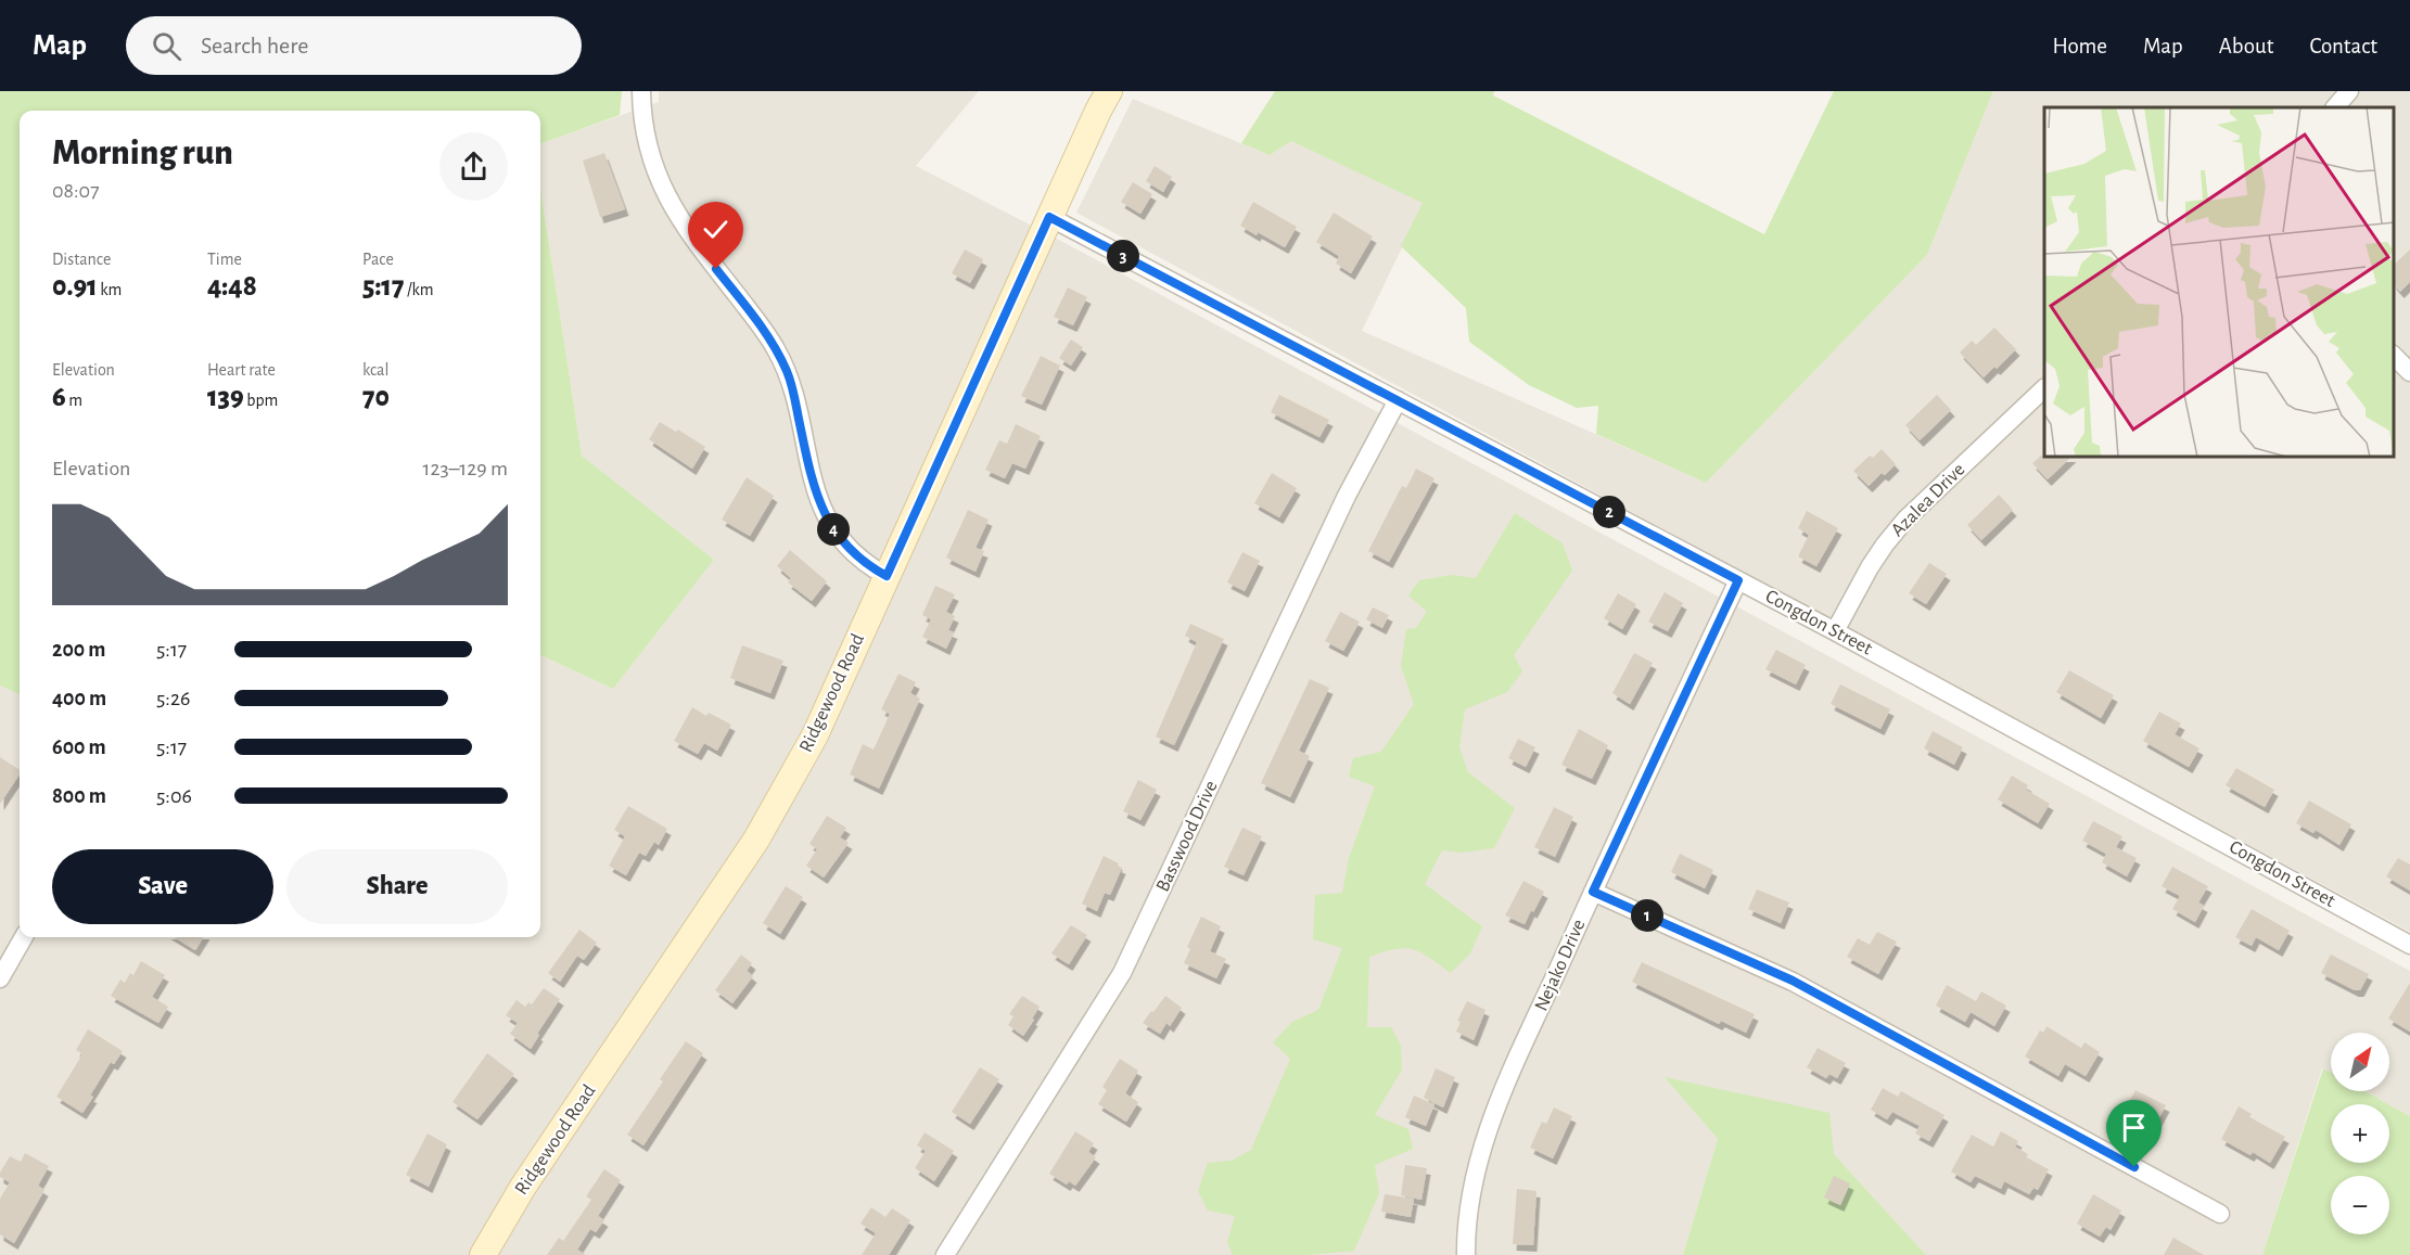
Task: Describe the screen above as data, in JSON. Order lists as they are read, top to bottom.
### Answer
{
  "streets": {
    "main road": ["Ridgewood Road"],
    "street": [
      "Azalea Drive",
      "Congdon Street",
      "Basswood Drive",
      "Nejako Drive"
    ]
  },
  "crossings": [
    ["Azalea Drive", "Congdon Street"],
    ["Congdon Street", "Ridgewood Road"],
    ["Congdon Street", "Basswood Drive"],
    ["Congdon Street", "Nejako Drive"]
  ],
  "north": "top right",
  "page": {
    "header": "Map",
    "search": "Search here",
    "nav": [
      "Home",
      "Map",
      "About",
      "Contact"
    ],
    "heading": ["Morning run", "08:07"],
    "stats": [
      ["Distance", "0.91 km"],
      ["Time", "4:48"],
      ["Pace", "5:17 /km"],
      ["Elevation", "6 m"],
      ["Heart rate", "139 bpm"],
      ["kcal", "70"]
    ],
    "pins": [
      "3",
      "2",
      "4",
      "1"
    ],
    "chart": ["Elevation", "123–129 m"],
    "list": [
      {
        "name": "200 m",
        "note": "5:17"
      },
      {
        "name": "400 m",
        "note": "5:26"
      },
      {
        "name": "600 m",
        "note": "5:17"
      },
      {
        "name": "800 m",
        "note": "5:06"
      }
    ],
    "buttons": ["Save", "Share"],
    "map_buttons": ["+", "−"]
  }
}
